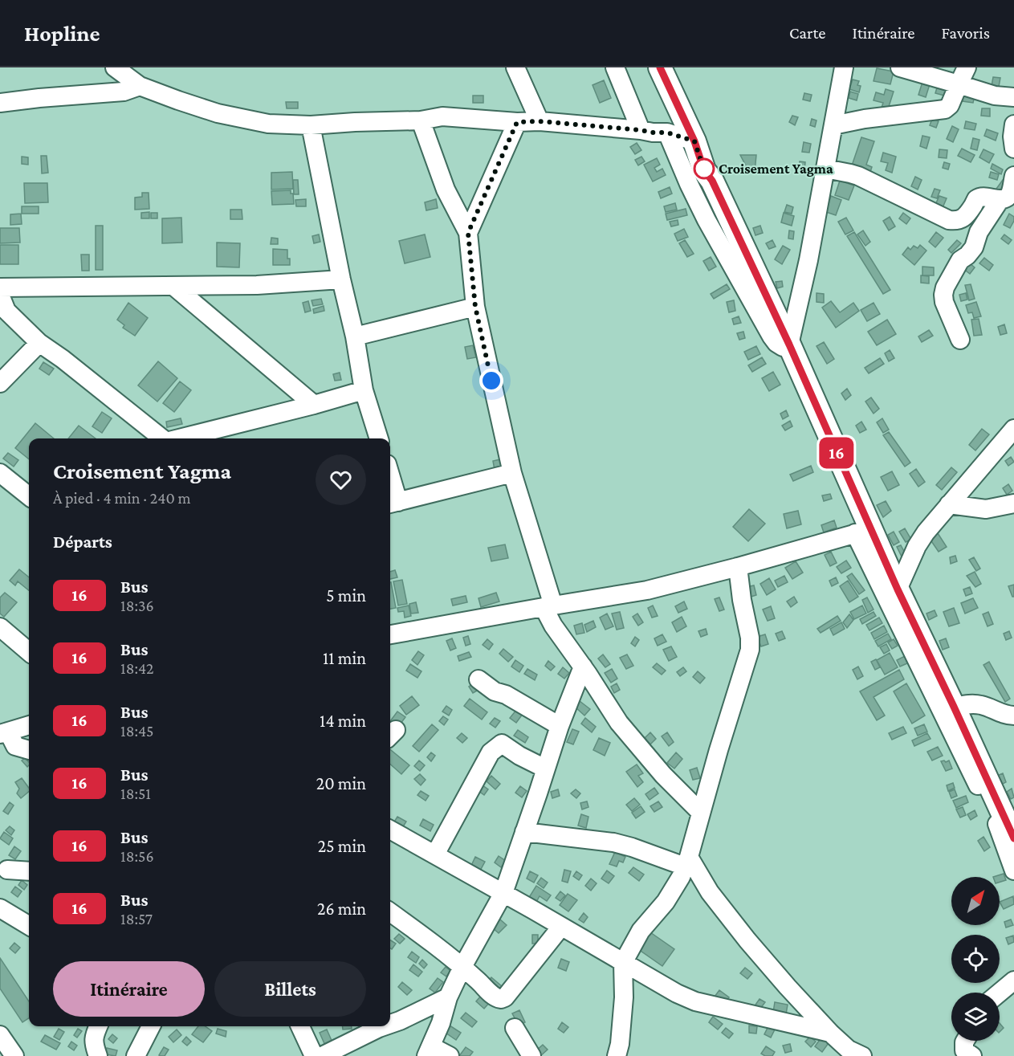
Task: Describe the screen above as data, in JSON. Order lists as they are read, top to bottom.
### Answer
{
  "places": ["Croisement Yagma"],
  "lines": ["bus line 16"],
  "north": "top right",
  "page": {
    "header": "Hopline",
    "nav": ["Carte", "Itinéraire", "Favoris"],
    "on_map": "16",
    "heading": [
      ["Croisement Yagma", "À pied · 4 min · 240 m"],
      "Départs"
    ],
    "list": [
      {
        "mark": "16",
        "name": "Bus",
        "note": "18:36",
        "value": "5 min"
      },
      {
        "mark": "16",
        "name": "Bus",
        "note": "18:42",
        "value": "11 min"
      },
      {
        "mark": "16",
        "name": "Bus",
        "note": "18:45",
        "value": "14 min"
      },
      {
        "mark": "16",
        "name": "Bus",
        "note": "18:51",
        "value": "20 min"
      },
      {
        "mark": "16",
        "name": "Bus",
        "note": "18:56",
        "value": "25 min"
      },
      {
        "mark": "16",
        "name": "Bus",
        "note": "18:57",
        "value": "26 min"
      }
    ],
    "buttons": ["Itinéraire", "Billets"]
  }
}
